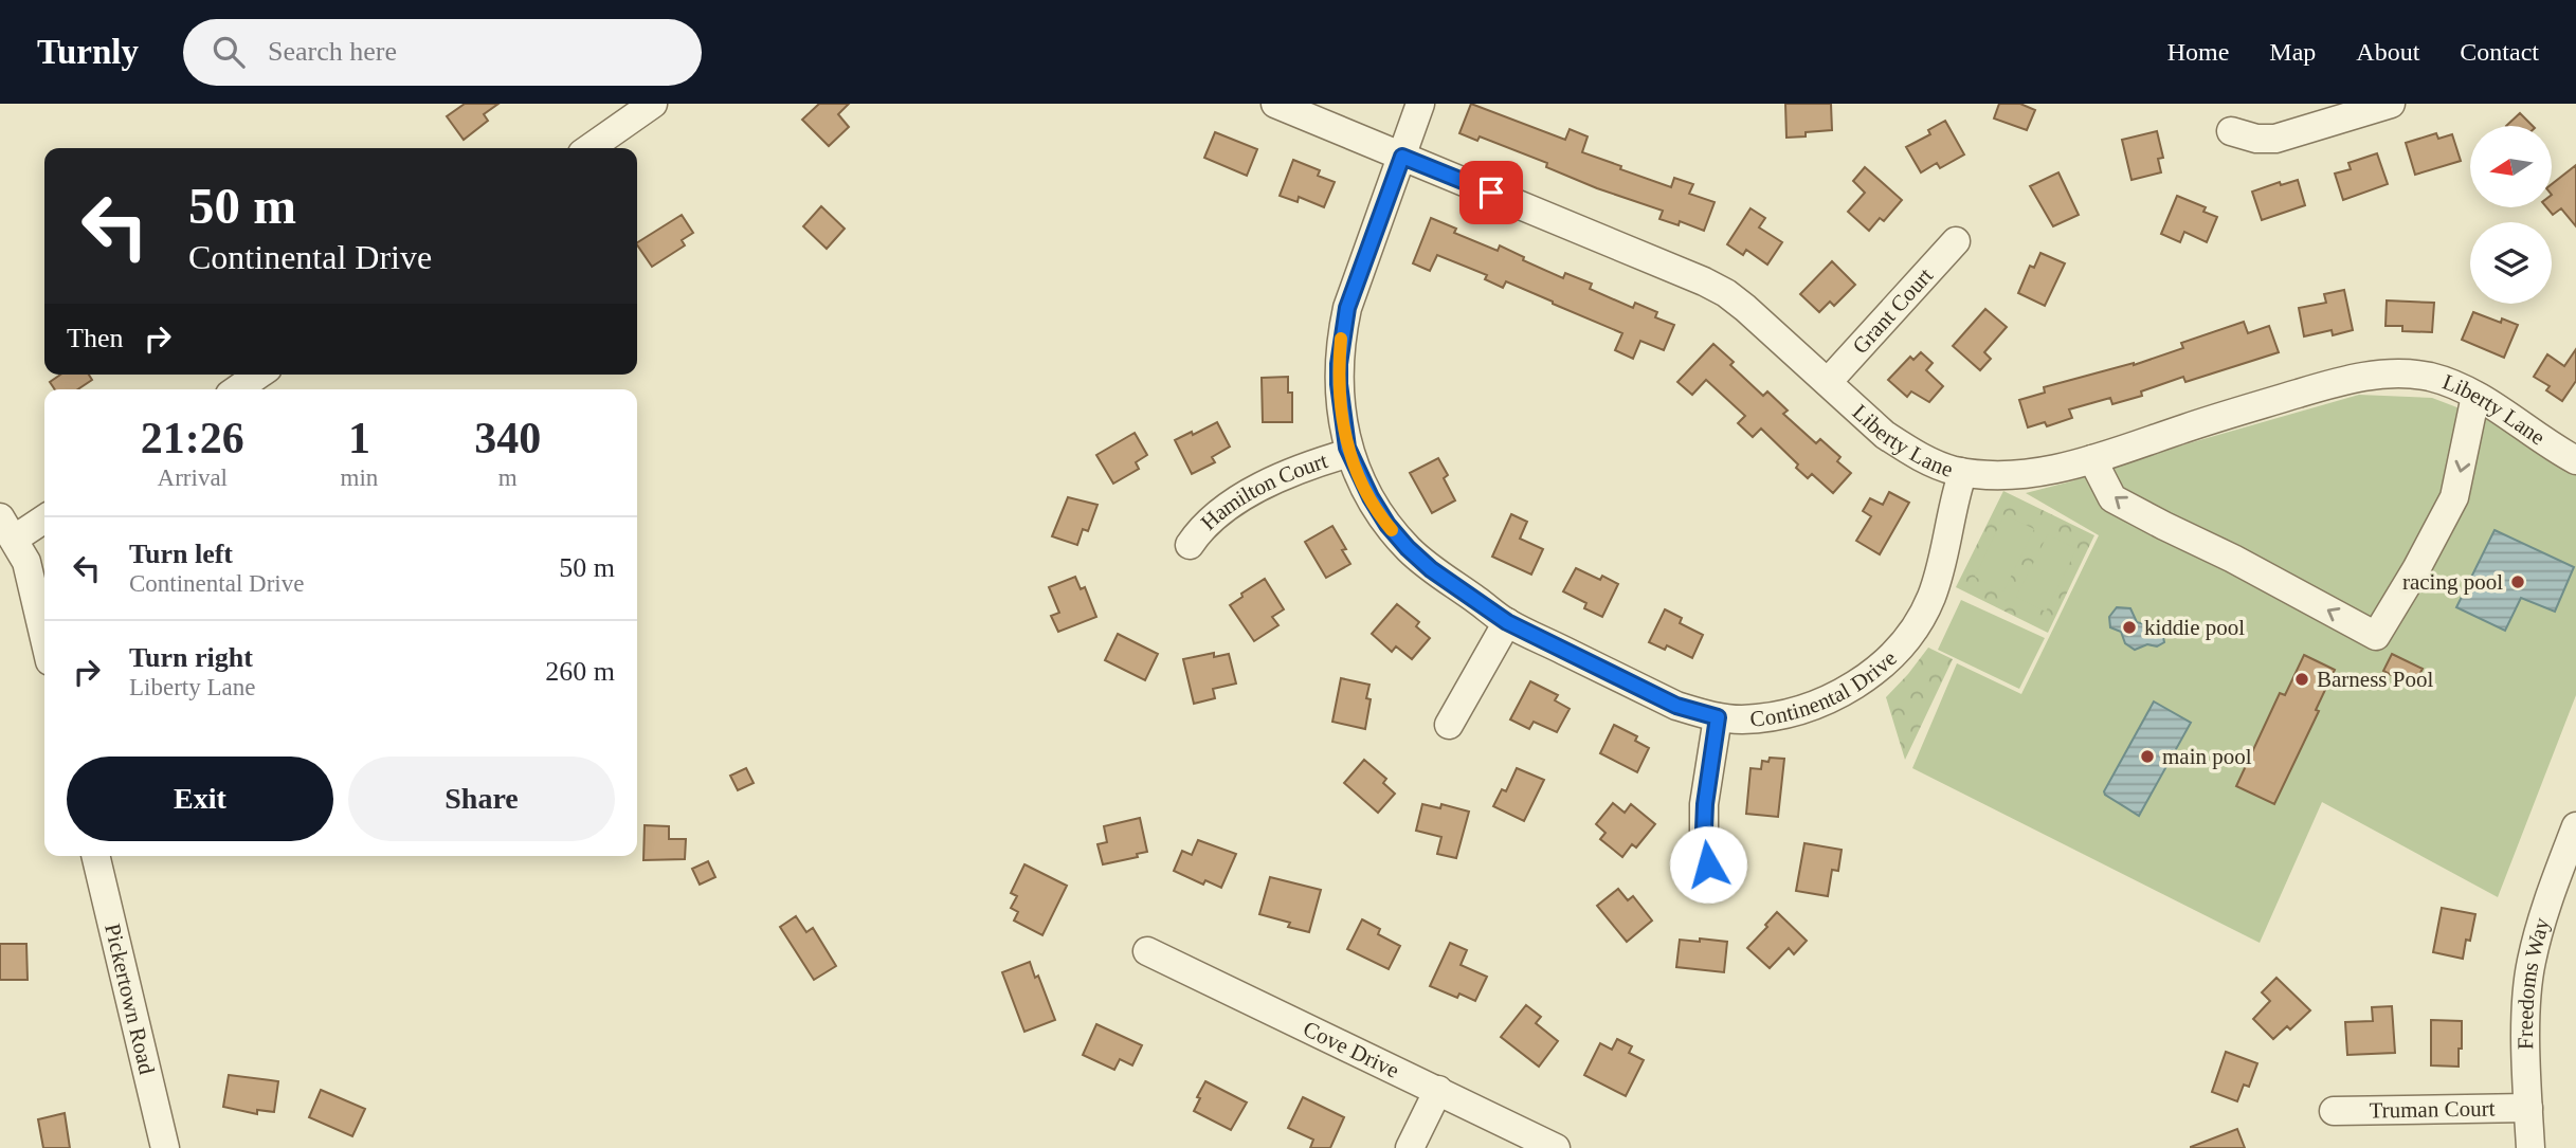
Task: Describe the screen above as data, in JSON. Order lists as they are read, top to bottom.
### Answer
{
  "streets": {
    "street": [
      "Grant Court",
      "Liberty Lane",
      "Hamilton Court",
      "Continental Drive",
      "Freedoms Way",
      "Pickertown Road",
      "Cove Drive",
      "Truman Court"
    ]
  },
  "crossings": [
    ["Grant Court", "Liberty Lane"],
    ["Liberty Lane", "Continental Drive"],
    ["Hamilton Court", "Continental Drive"],
    ["Freedoms Way", "Truman Court"]
  ],
  "places": [
    "racing pool",
    "kiddie pool",
    "Barness Pool",
    "main pool"
  ],
  "north": "left",
  "page": {
    "header": "Turnly",
    "search": "Search here",
    "nav": [
      "Home",
      "Map",
      "About",
      "Contact"
    ],
    "turn": ["50 m", "Continental Drive"],
    "then": "Then",
    "eta": [
      "21:26",
      "Arrival",
      "1",
      "min",
      "340",
      "m"
    ],
    "list": [
      {
        "name": "Turn left",
        "note": "Continental Drive",
        "value": "50 m"
      },
      {
        "name": "Turn right",
        "note": "Liberty Lane",
        "value": "260 m"
      }
    ],
    "buttons": ["Exit", "Share"]
  }
}
